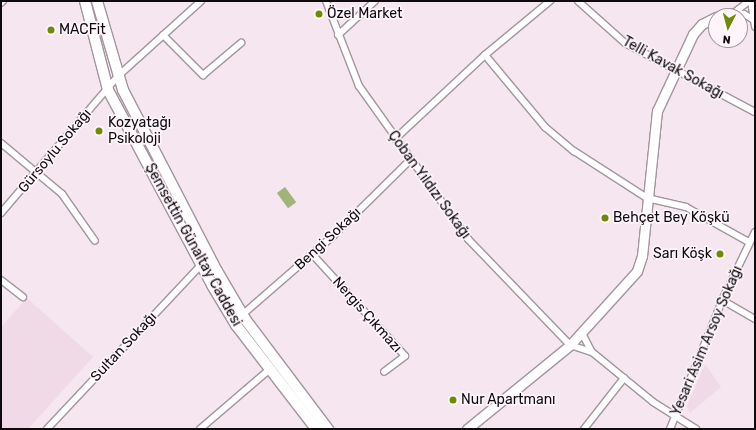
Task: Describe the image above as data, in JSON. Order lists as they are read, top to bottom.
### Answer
{
  "streets": {
    "main road": ["Şemsettin Günaltay Caddesi"],
    "street": [
      "Telli Kavak Sokağı",
      "Gürsoylu Sokağı",
      "Çoban Yıldızı Sokağı",
      "Bengi Sokağı",
      "Nergis Çıkmazı",
      "Yesari Asim Arsoy Sokağı",
      "Sultan Sokağı"
    ]
  },
  "crossings": [
    ["Gürsoylu Sokağı", "Şemsettin Günaltay Caddesi"],
    ["Çoban Yıldızı Sokağı", "Bengi Sokağı"],
    ["Bengi Sokağı", "Şemsettin Günaltay Caddesi"],
    ["Bengi Sokağı", "Nergis Çıkmazı"],
    ["Şemsettin Günaltay Caddesi", "Sultan Sokağı"]
  ],
  "places": [
    "Özel Market",
    "MACFit",
    "Kozyatağı Psikoloji",
    "Behçet Bey Köşkü",
    "Sarı Köşk",
    "Nur Apartmanı"
  ],
  "north": "bottom"
}
